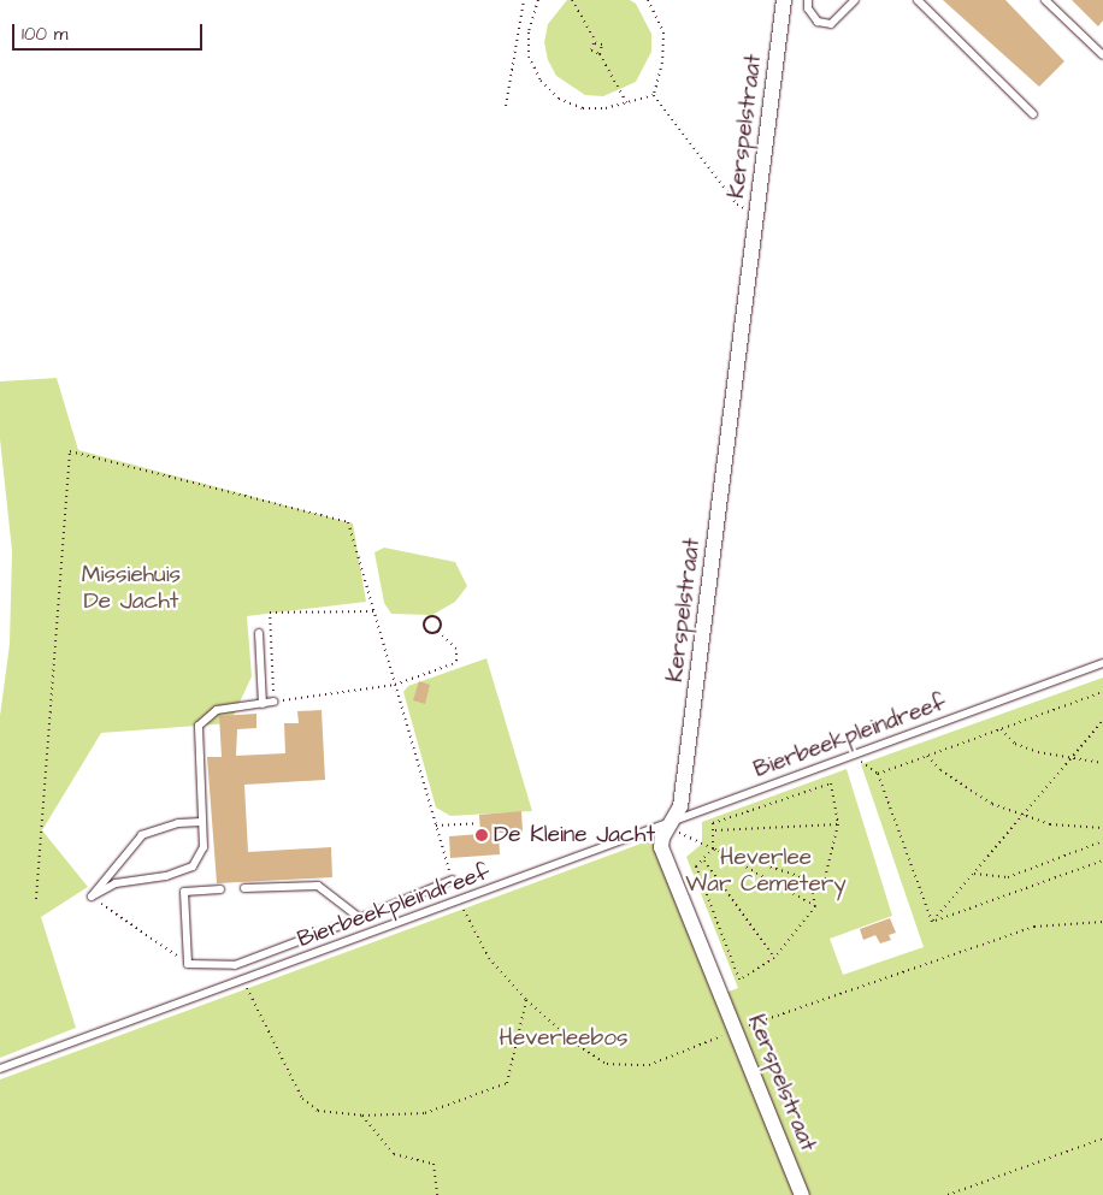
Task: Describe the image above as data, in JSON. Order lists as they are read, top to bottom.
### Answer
{
  "streets": {
    "street": ["Kerspelstraat"],
    "lane": ["Bierbeekpleindreef"]
  },
  "crossings": [
    ["Kerspelstraat", "Bierbeekpleindreef"]
  ],
  "parks": ["Missiehuis De Jacht", "Heverlee War Cemetery", "Heverleebos"],
  "places": ["De Kleine Jacht"],
  "scale_bar": "100 m"
}
